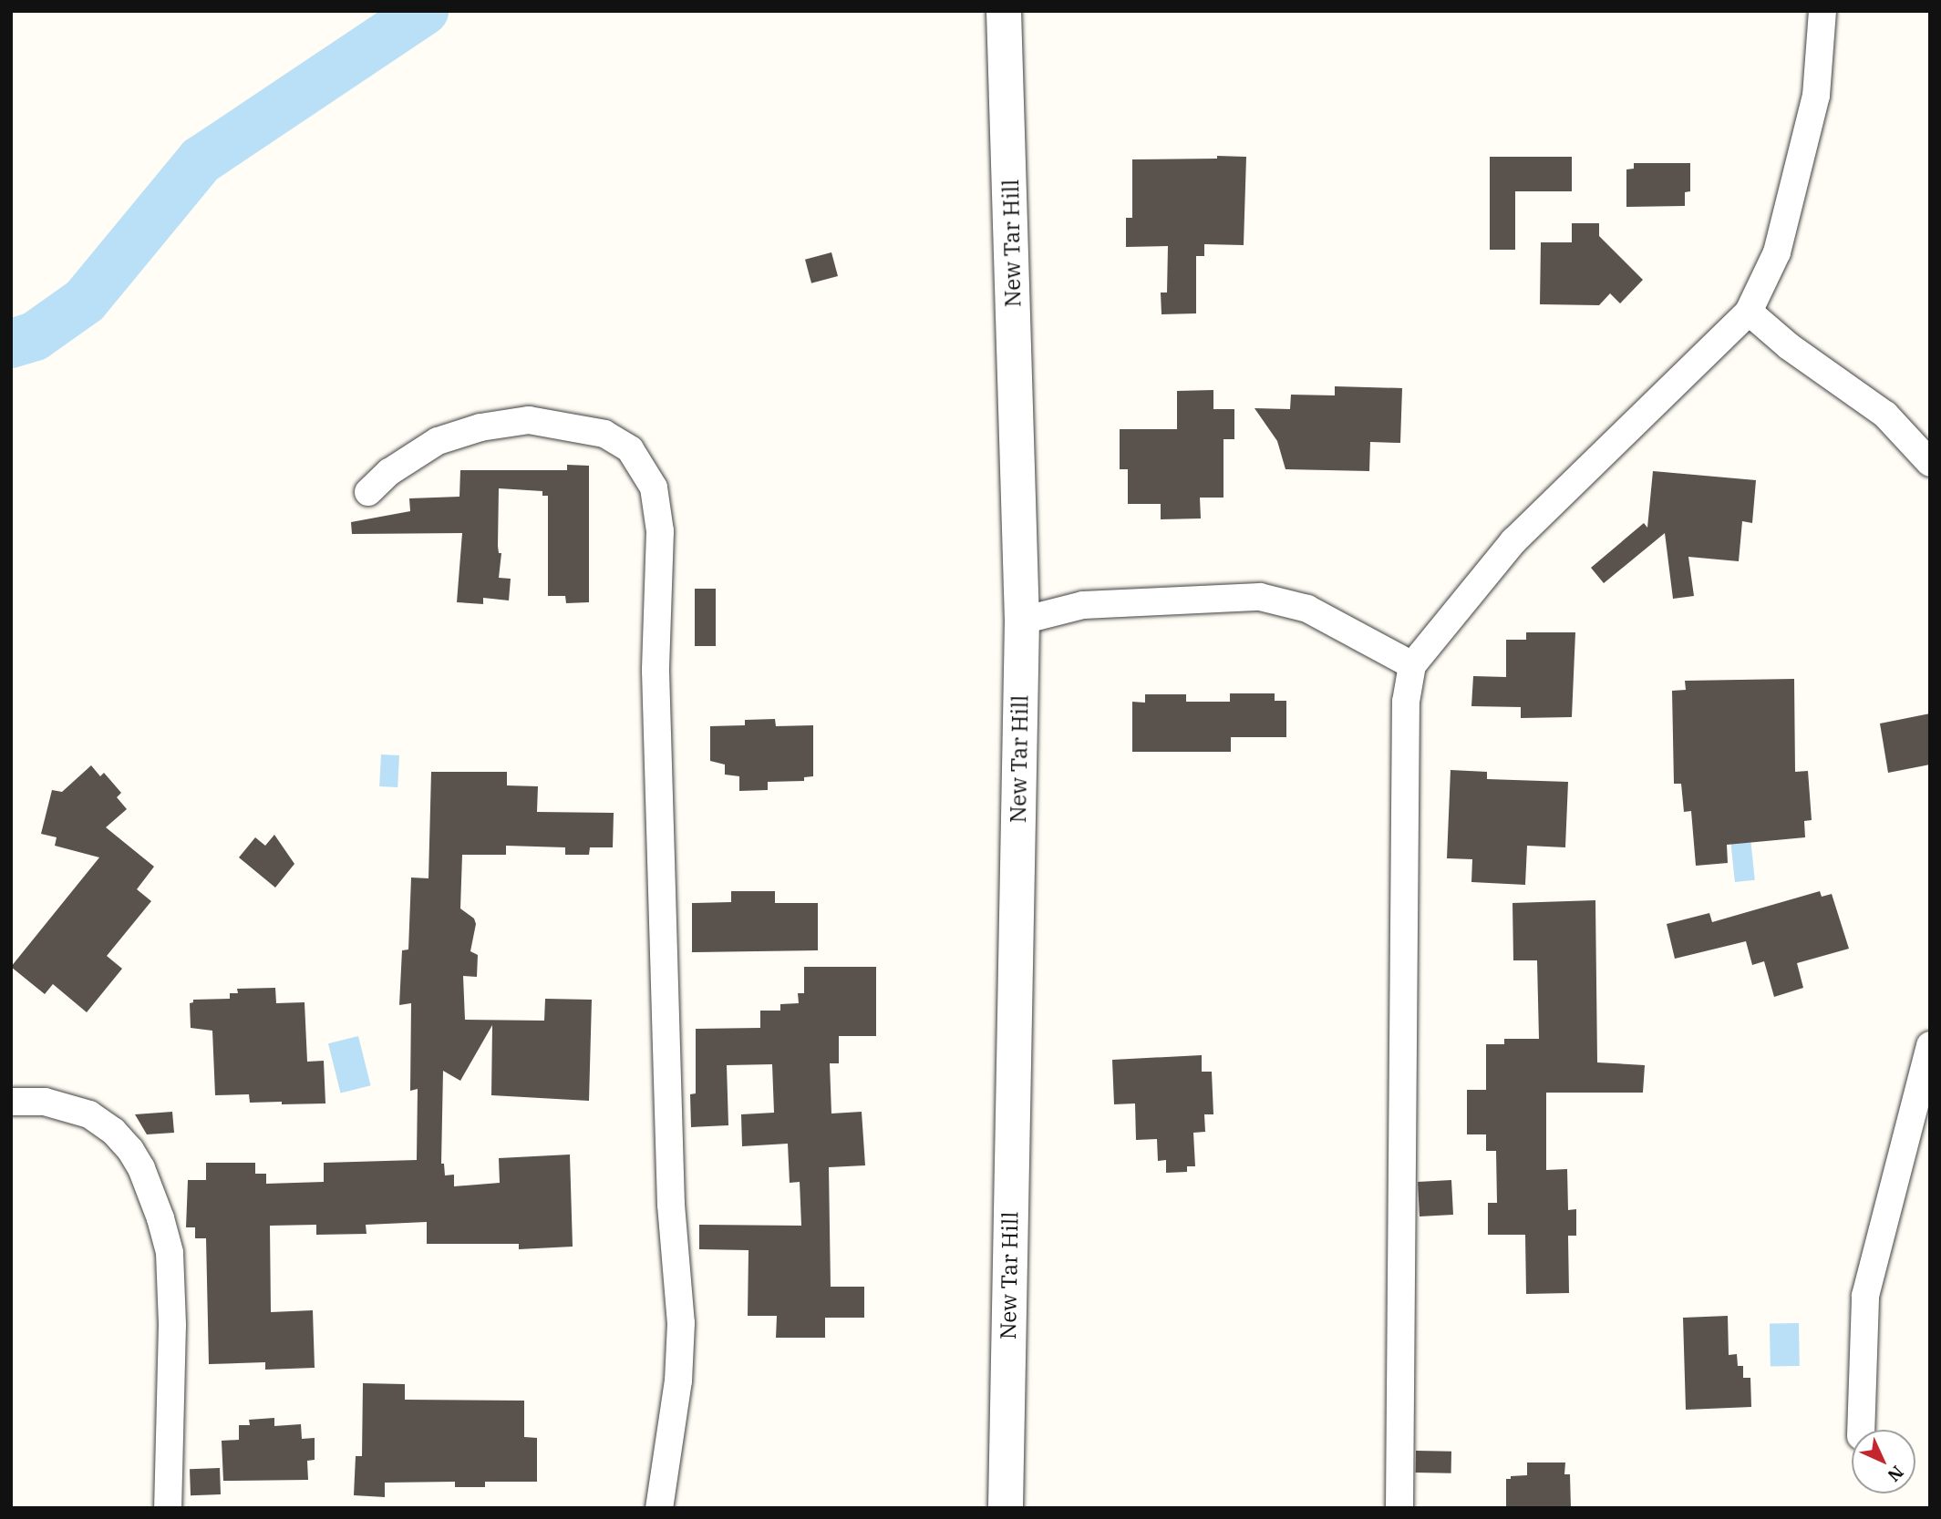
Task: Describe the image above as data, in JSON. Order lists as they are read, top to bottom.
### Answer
{
  "streets": {
    "street": ["New Tar Hill"]
  },
  "north": "bottom right"
}
